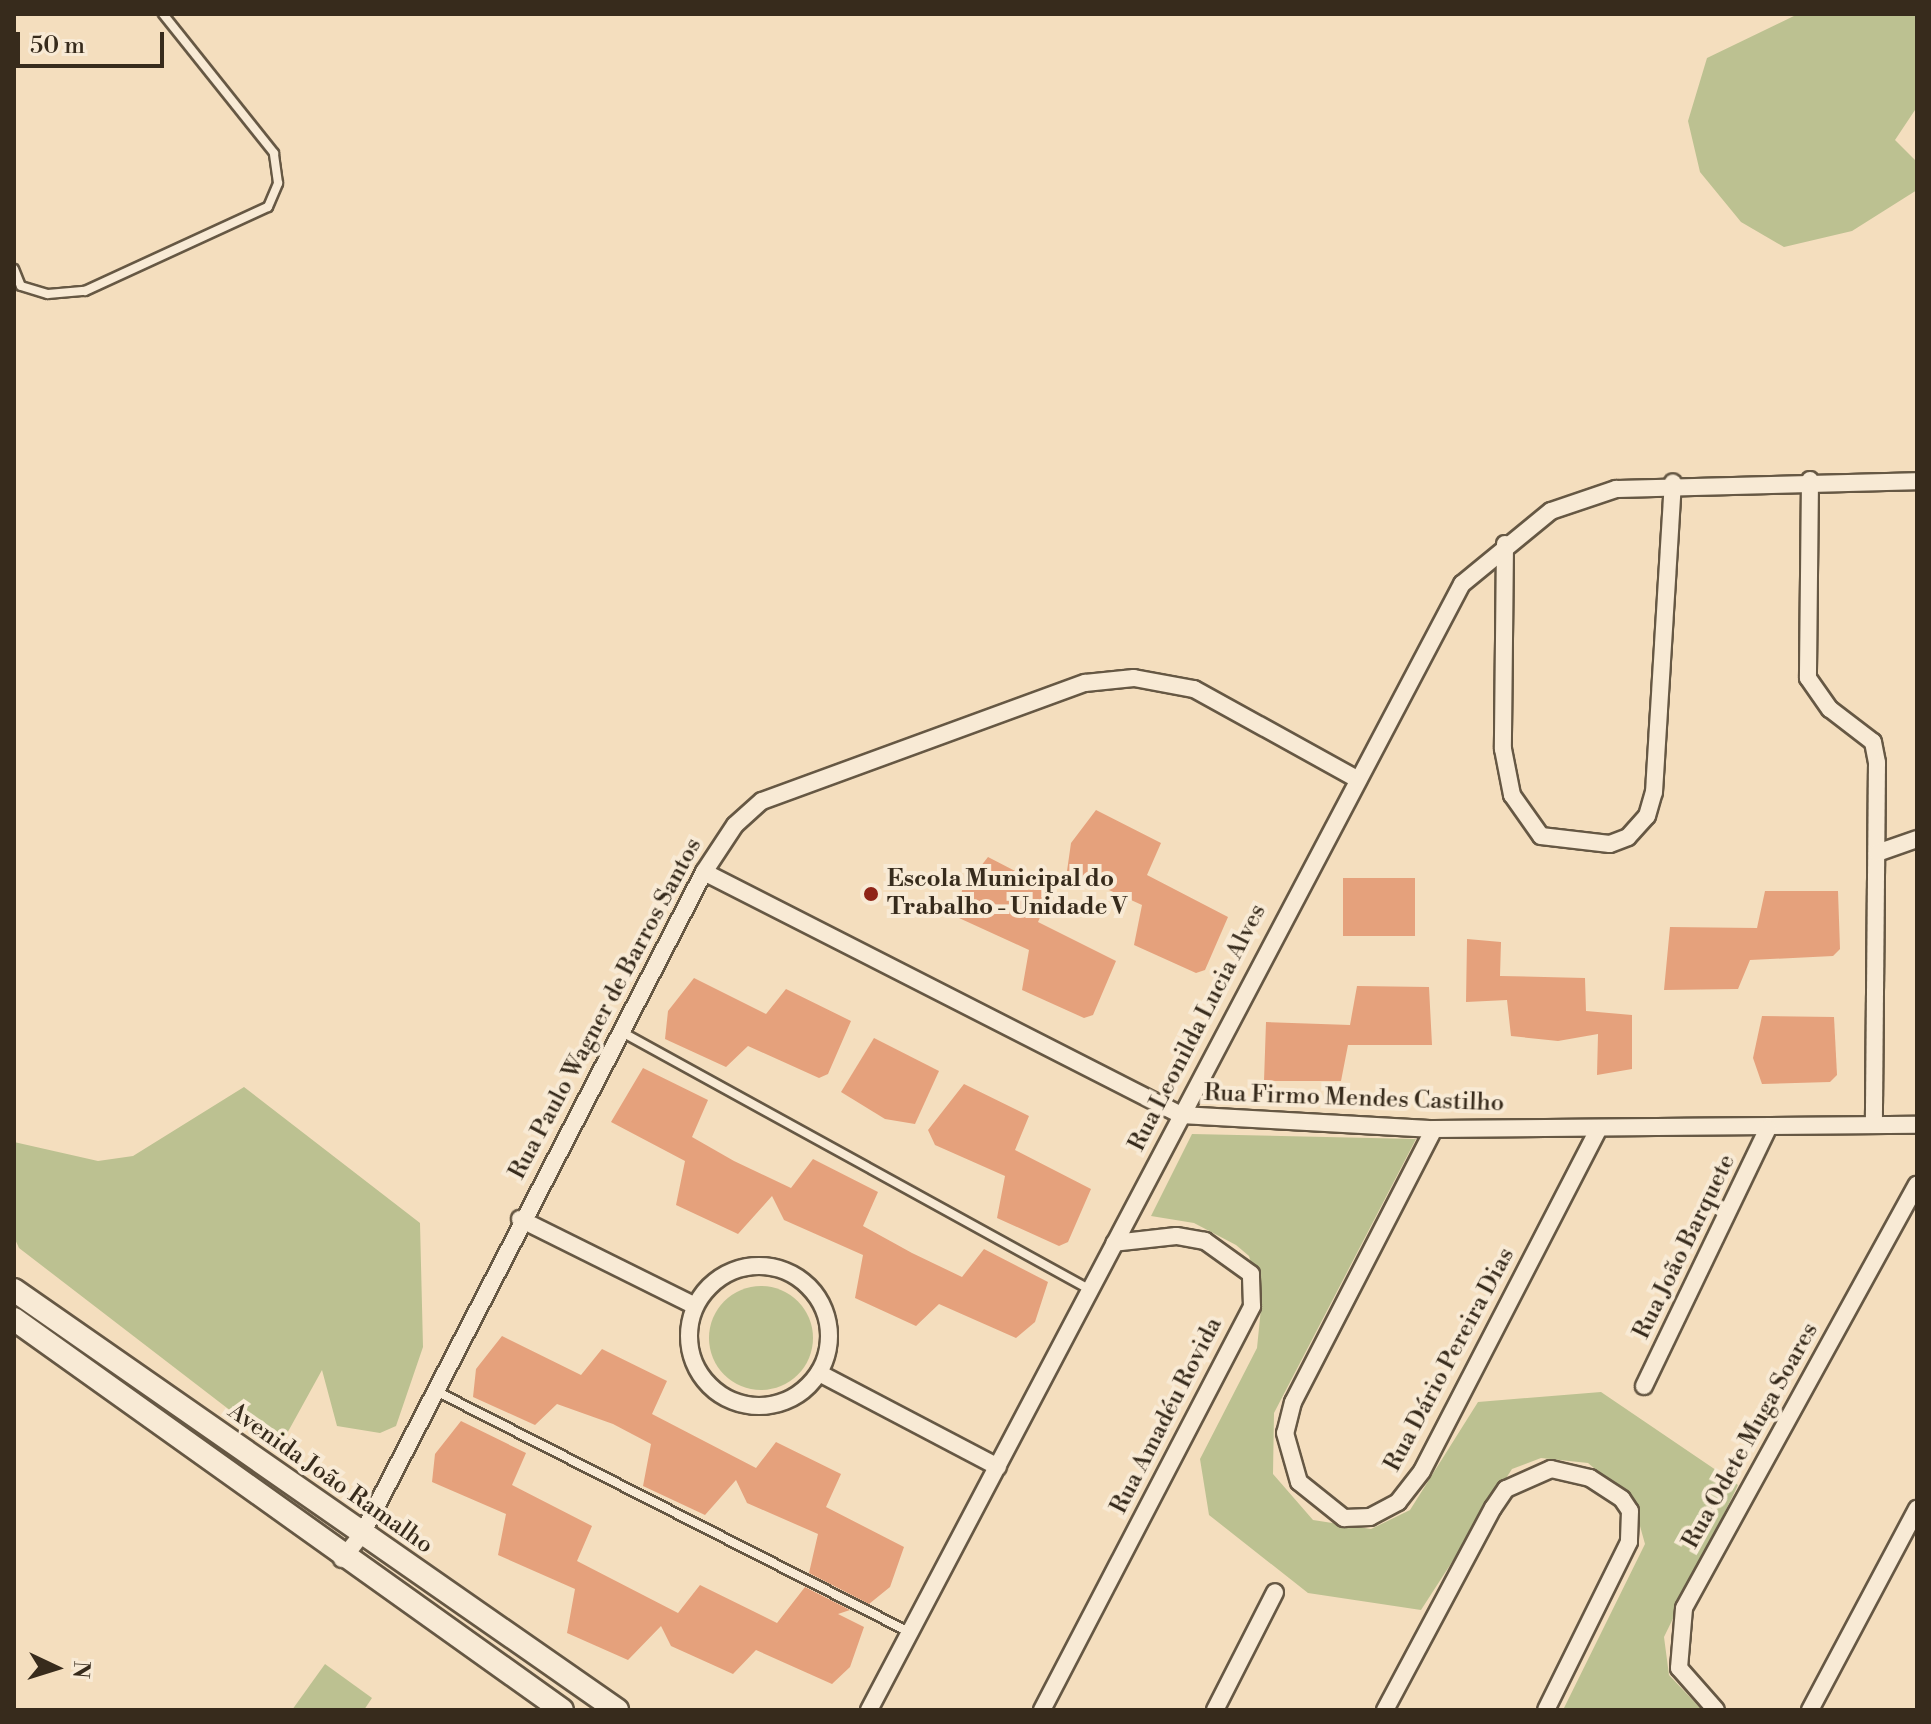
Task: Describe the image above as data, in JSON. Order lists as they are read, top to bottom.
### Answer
{
  "streets": {
    "street": [
      "Rua Paulo Wagner de Barros Santos",
      "Rua Leonilda Lucia Alves",
      "Rua Firmo Mendes Castilho",
      "Rua João Barquete",
      "Rua Dário Pereira Dias",
      "Rua Amadéu Rovida",
      "Rua Odete Muga Soares",
      "Avenida João Ramalho"
    ]
  },
  "crossings": [
    ["Rua Paulo Wagner de Barros Santos", "Rua Leonilda Lucia Alves"],
    ["Rua Paulo Wagner de Barros Santos", "Rua Firmo Mendes Castilho"],
    ["Rua Paulo Wagner de Barros Santos", "Avenida João Ramalho"],
    ["Rua Leonilda Lucia Alves", "Rua Firmo Mendes Castilho"],
    ["Rua Leonilda Lucia Alves", "Rua Amadéu Rovida"],
    ["Rua Firmo Mendes Castilho", "Rua João Barquete"],
    ["Rua Firmo Mendes Castilho", "Rua Dário Pereira Dias"]
  ],
  "places": ["Escola Municipal do Trabalho - Unidade V"],
  "scale_bar": "50 m",
  "north": "right"
}
